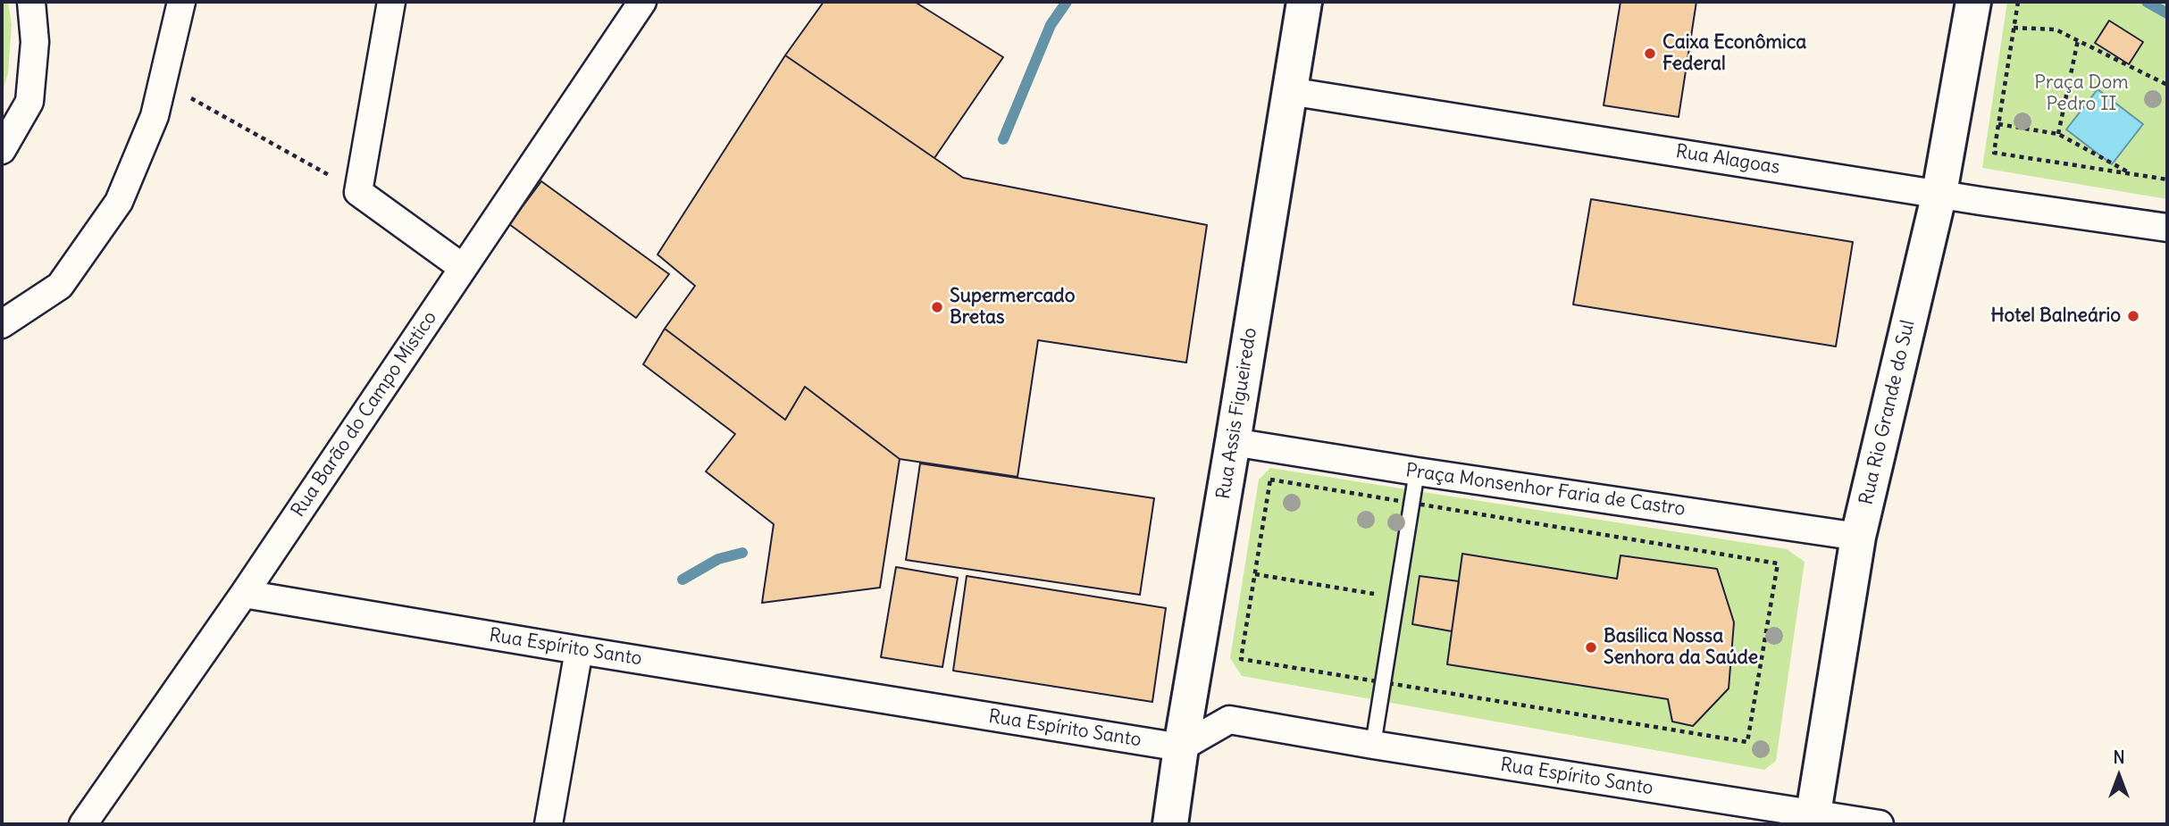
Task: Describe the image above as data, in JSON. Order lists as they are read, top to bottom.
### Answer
{
  "streets": {
    "street": [
      "Rua Alagoas",
      "Rua Rio Grande do Sul",
      "Rua Assis Figueiredo",
      "Rua Barão do Campo Místico",
      "Praça Monsenhor Faria de Castro",
      "Rua Espírito Santo"
    ]
  },
  "crossings": [
    ["Rua Alagoas", "Rua Rio Grande do Sul"],
    ["Rua Alagoas", "Rua Assis Figueiredo"],
    ["Rua Rio Grande do Sul", "Praça Monsenhor Faria de Castro"],
    ["Rua Rio Grande do Sul", "Rua Espírito Santo"],
    ["Rua Assis Figueiredo", "Praça Monsenhor Faria de Castro"],
    ["Rua Assis Figueiredo", "Rua Espírito Santo"],
    ["Rua Barão do Campo Místico", "Rua Espírito Santo"]
  ],
  "parks": ["Praça Dom Pedro II"],
  "places": [
    "Caixa Econômica Federal",
    "Supermercado Bretas",
    "Hotel Balneário",
    "Basílica Nossa Senhora da Saúde"
  ],
  "north": "top"
}
